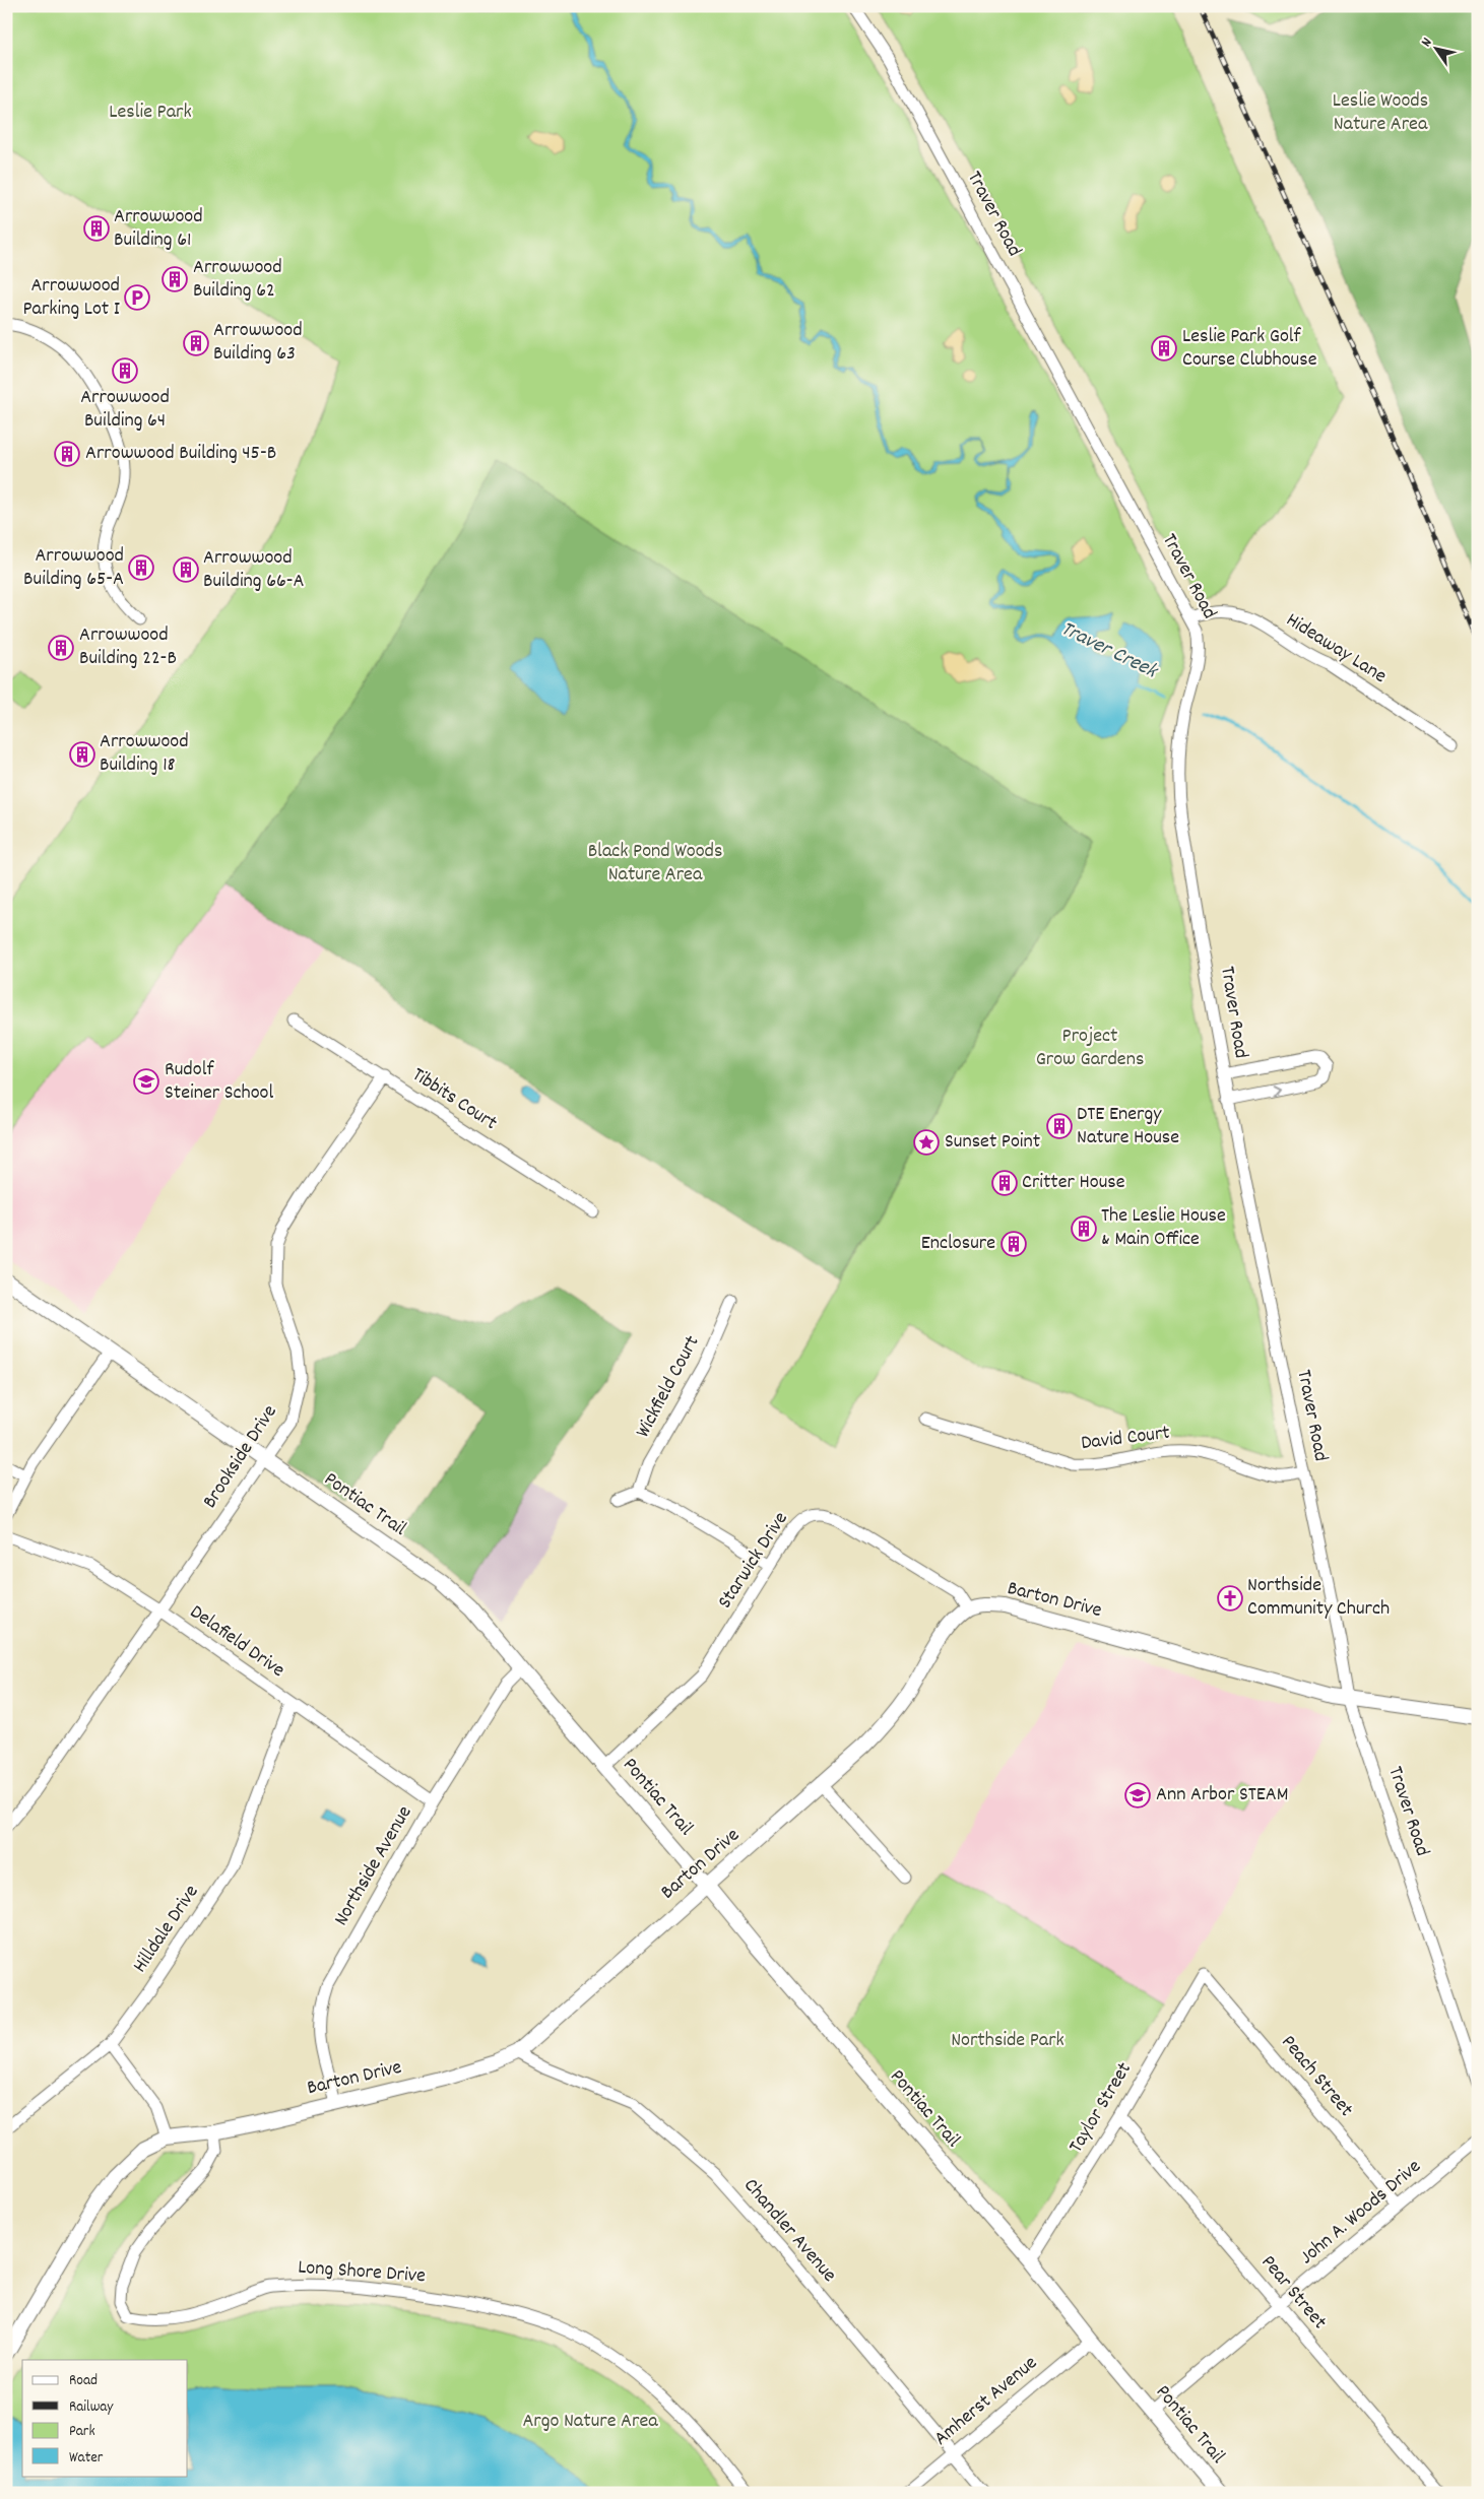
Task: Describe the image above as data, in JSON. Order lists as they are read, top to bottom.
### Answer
{
  "streets": {
    "main road": ["Pontiac Trail", "Barton Drive"],
    "street": [
      "Traver Road",
      "Hideaway Lane",
      "Tibbits Court",
      "Wickfield Court",
      "David Court",
      "Brookside Drive",
      "Starwick Drive",
      "Delafield Drive",
      "Northside Avenue",
      "Hilldale Drive",
      "Peach Street",
      "Taylor Street",
      "John A. Woods Drive",
      "Chandler Avenue",
      "Long Shore Drive",
      "Pear Street",
      "Amherst Avenue"
    ]
  },
  "crossings": [
    ["Traver Road", "Hideaway Lane"],
    ["Traver Road", "David Court"],
    ["Traver Road", "Barton Drive"],
    ["Tibbits Court", "Brookside Drive"],
    ["Brookside Drive", "Pontiac Trail"],
    ["Brookside Drive", "Delafield Drive"],
    ["Pontiac Trail", "Starwick Drive"],
    ["Pontiac Trail", "Barton Drive"],
    ["Pontiac Trail", "Northside Avenue"],
    ["Pontiac Trail", "Taylor Street"],
    ["Pontiac Trail", "John A. Woods Drive"],
    ["Pontiac Trail", "Amherst Avenue"],
    ["Starwick Drive", "Barton Drive"],
    ["Barton Drive", "Northside Avenue"],
    ["Barton Drive", "Chandler Avenue"],
    ["Barton Drive", "Long Shore Drive"],
    ["Delafield Drive", "Northside Avenue"],
    ["Delafield Drive", "Hilldale Drive"],
    ["Peach Street", "Taylor Street"],
    ["Peach Street", "John A. Woods Drive"],
    ["Taylor Street", "Pear Street"],
    ["John A. Woods Drive", "Pear Street"],
    ["Chandler Avenue", "Amherst Avenue"]
  ],
  "water": ["Traver Creek"],
  "parks": [
    "Leslie Woods Nature Area",
    "Leslie Park",
    "Black Pond Woods Nature Area",
    "Project Grow Gardens",
    "Northside Park",
    "Argo Nature Area"
  ],
  "places": {
    "building": [
      "Arrowwood Building 61",
      "Arrowwood Building 62",
      "Arrowwood Building 63",
      "Leslie Park Golf Course Clubhouse",
      "Arrowwood Building 64",
      "Arrowwood Building 45-B",
      "Arrowwood Building 65-A",
      "Arrowwood Building 66-A",
      "Arrowwood Building 22-B",
      "Arrowwood Building 18",
      "DTE Energy Nature House",
      "Critter House",
      "The Leslie House & Main Office",
      "Enclosure"
    ],
    "parking": ["Arrowwood Parking Lot I"],
    "school or university": ["Rudolf Steiner School", "Ann Arbor STEAM"],
    "place": ["Sunset Point"],
    "church": ["Northside Community Church"]
  },
  "legend": [
    "Road",
    "Railway",
    "Park",
    "Water"
  ],
  "north": "top left"
}
